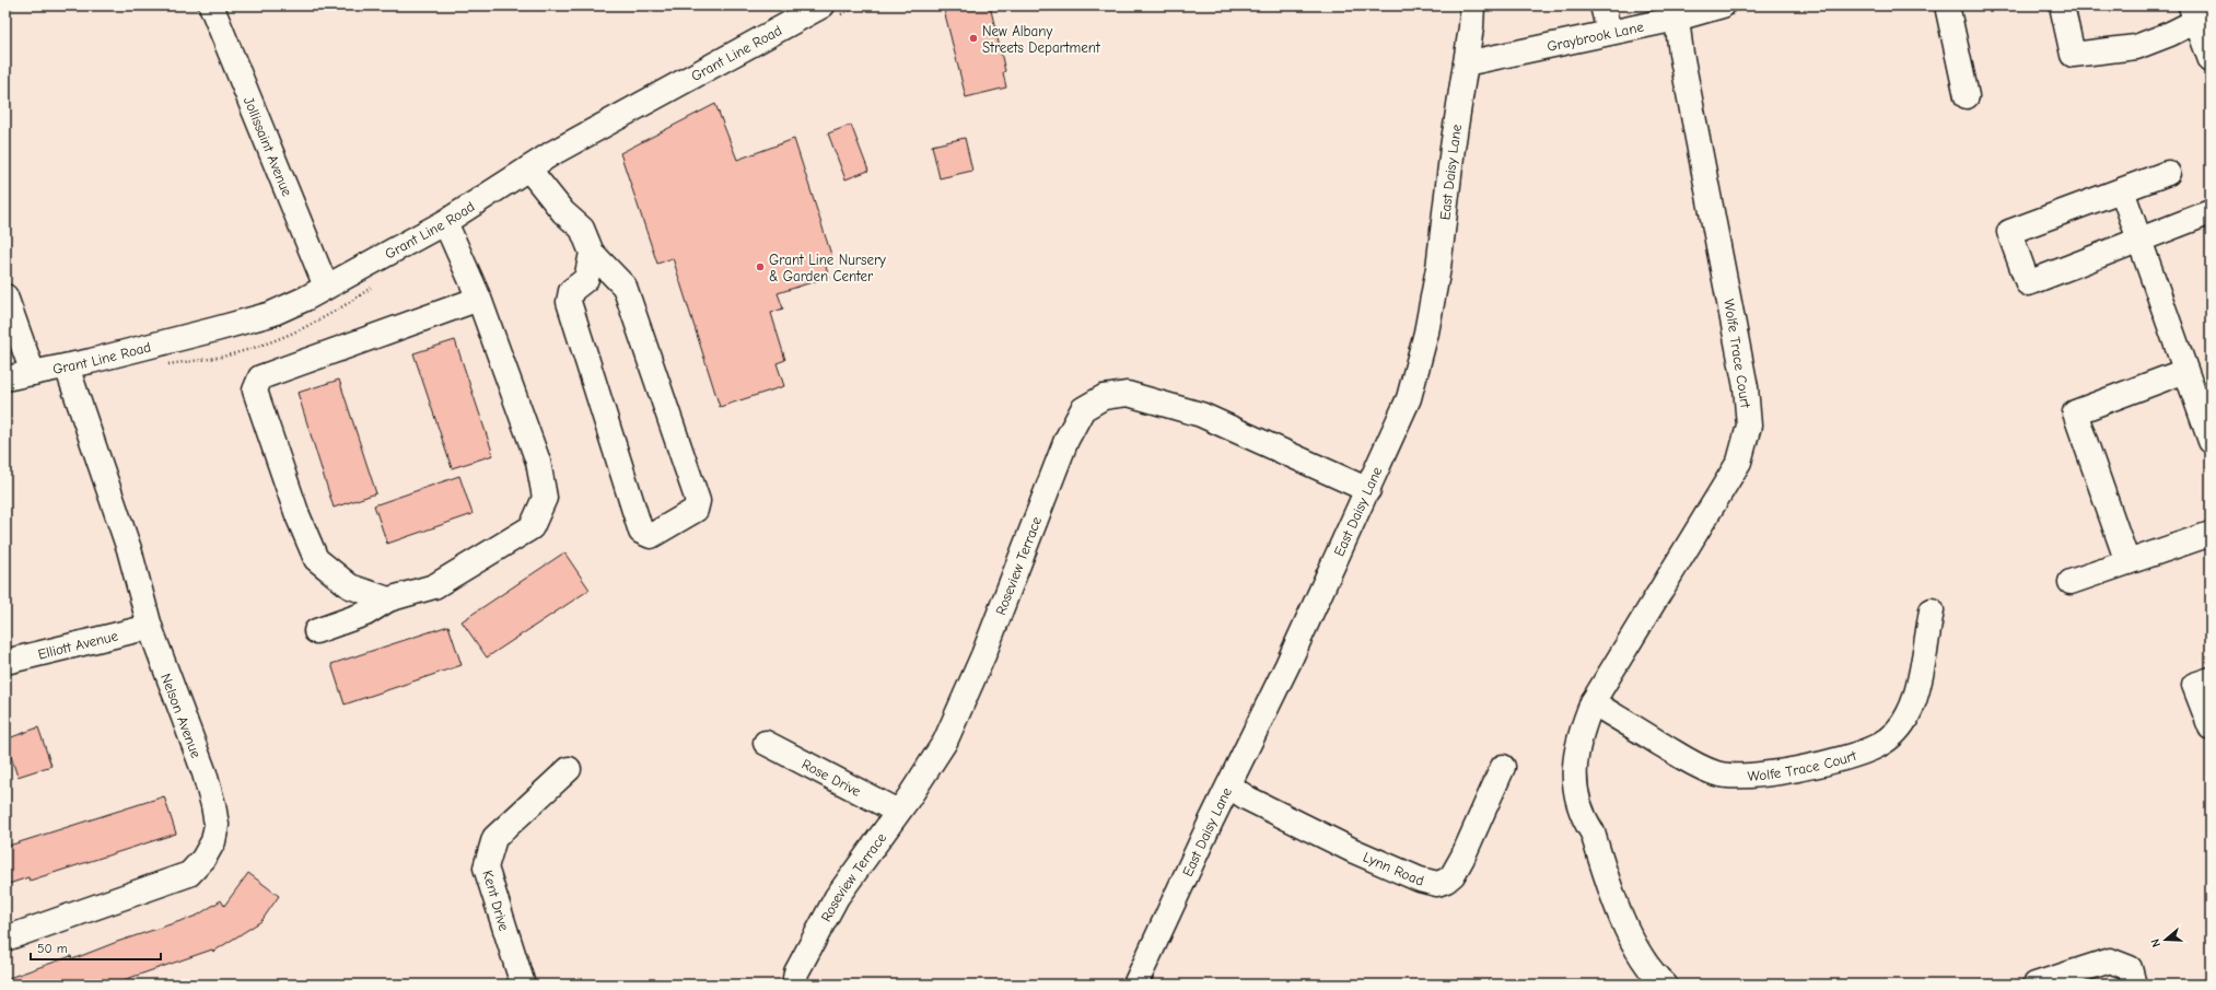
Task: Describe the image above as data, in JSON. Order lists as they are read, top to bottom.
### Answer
{
  "streets": {
    "street": [
      "Graybrook Lane",
      "Grant Line Road",
      "Jollissaint Avenue",
      "East Daisy Lane",
      "Wolfe Trace Court",
      "Roseview Terrace",
      "Elliott Avenue",
      "Nelson Avenue",
      "Rose Drive",
      "Lynn Road",
      "Kent Drive"
    ]
  },
  "crossings": [
    ["Graybrook Lane", "East Daisy Lane"],
    ["Graybrook Lane", "Wolfe Trace Court"],
    ["Grant Line Road", "Jollissaint Avenue"],
    ["Grant Line Road", "Nelson Avenue"],
    ["East Daisy Lane", "Roseview Terrace"],
    ["East Daisy Lane", "Lynn Road"],
    ["Roseview Terrace", "Rose Drive"],
    ["Elliott Avenue", "Nelson Avenue"]
  ],
  "places": ["New Albany Streets Department", "Grant Line Nursery & Garden Center"],
  "scale_bar": "50 m",
  "north": "left"
}
